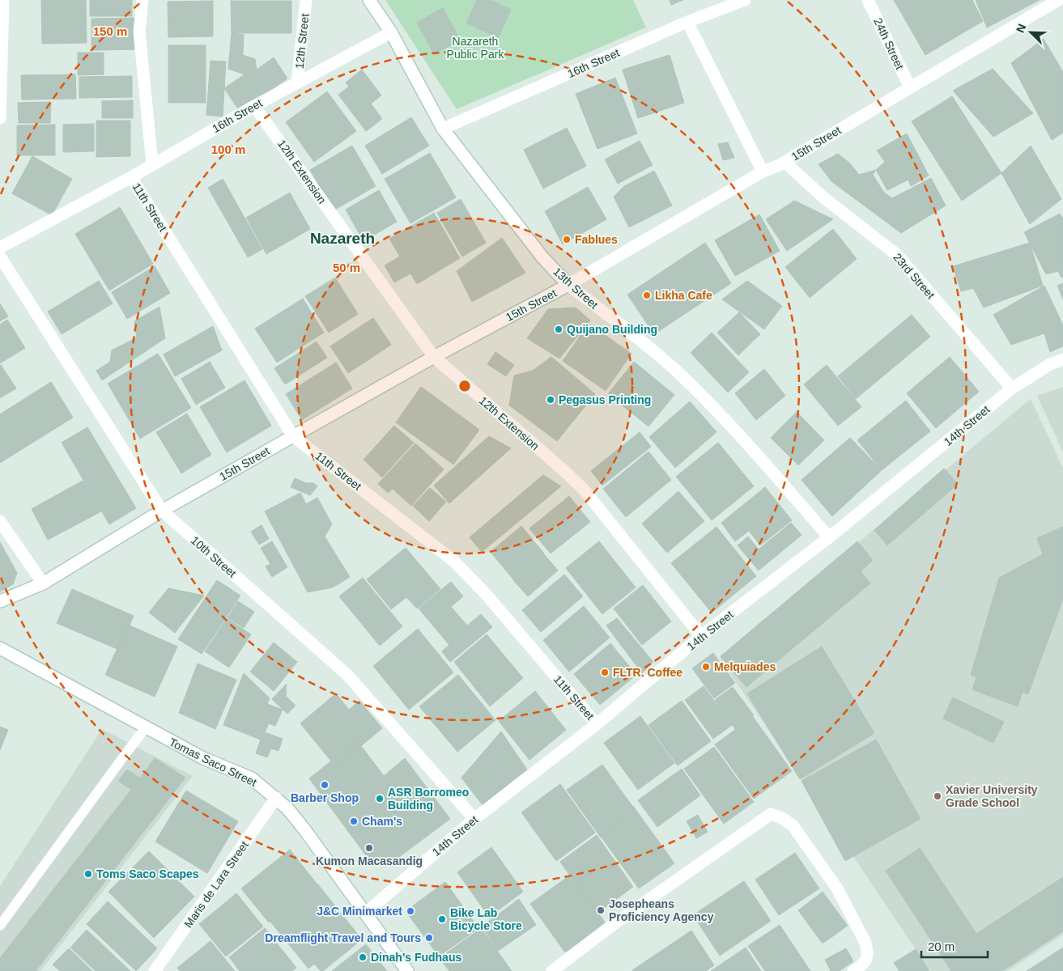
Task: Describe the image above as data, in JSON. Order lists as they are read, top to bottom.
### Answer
{
  "streets": {
    "street": [
      "12th Street",
      "24th Street",
      "16th Street",
      "15th Street",
      "12th Extension",
      "11th Street",
      "23rd Street",
      "13th Street",
      "14th Street",
      "10th Street",
      "Tomas Saco Street",
      "Maris de Lara Street"
    ]
  },
  "crossings": [
    ["12th Street", "16th Street"],
    ["24th Street", "15th Street"],
    ["16th Street", "12th Extension"],
    ["16th Street", "11th Street"],
    ["16th Street", "13th Street"],
    ["15th Street", "12th Extension"],
    ["15th Street", "11th Street"],
    ["15th Street", "23rd Street"],
    ["15th Street", "13th Street"],
    ["15th Street", "10th Street"],
    ["12th Extension", "14th Street"],
    ["11th Street", "14th Street"],
    ["23rd Street", "14th Street"],
    ["13th Street", "14th Street"],
    ["14th Street", "10th Street"],
    ["14th Street", "Tomas Saco Street"],
    ["Tomas Saco Street", "Maris de Lara Street"]
  ],
  "districts": ["Nazareth"],
  "parks": ["Nazareth Public Park"],
  "places": [
    "Fablues",
    "Likha Cafe",
    "Quijano Building",
    "Pegasus Printing",
    "Melquiades",
    "FLTR. Coffee",
    "Barber Shop",
    "Xavier University Grade School",
    "ASR Borromeo Building",
    "Cham's",
    "Kumon Macasandig",
    "Toms Saco Scapes",
    "Josepheans Proficiency Agency",
    "J&C Minimarket",
    "Bike Lab Bicycle Store",
    "Dreamflight Travel and Tours",
    "Dinah's Fudhaus"
  ],
  "scale_bar": "20 m",
  "north": "top left",
  "rings": ["150 m", "100 m", "50 m"]
}
